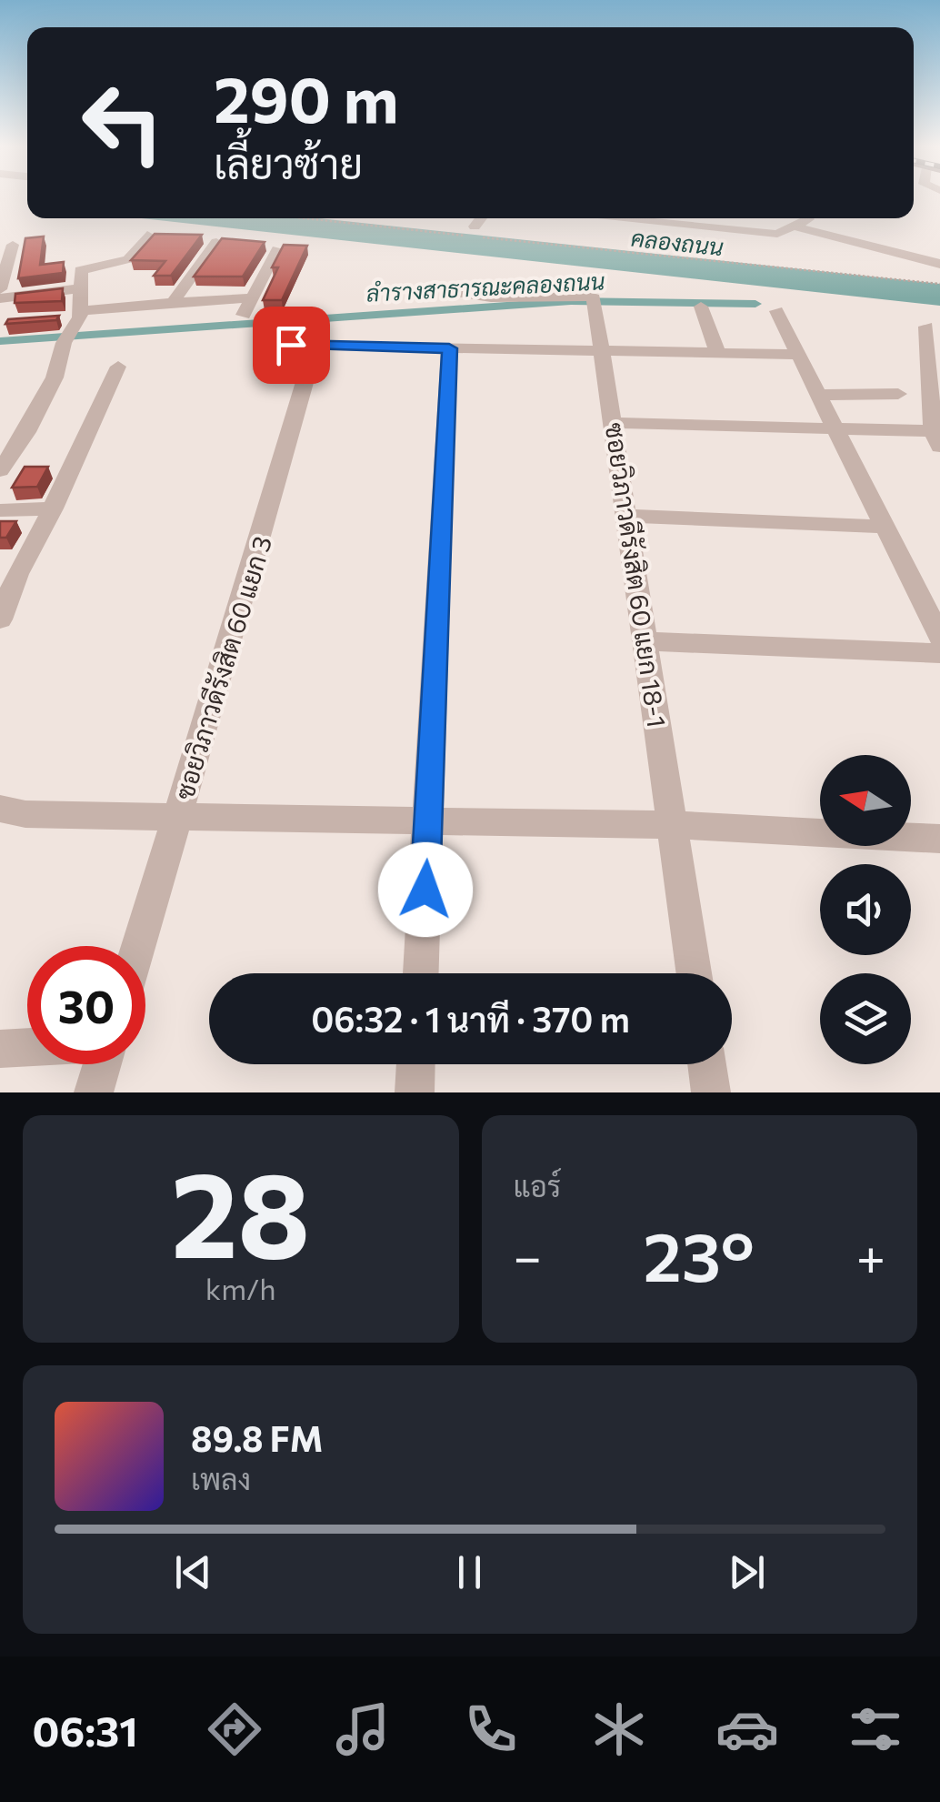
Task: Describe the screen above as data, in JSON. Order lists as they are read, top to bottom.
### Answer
{
  "streets": {
    "street": ["ซอยวิภาวดีรังสิต 60 แยก 18-1", "ซอยวิภาวดีรังสิต 60 แยก 3"]
  },
  "water": ["คลองถนน", "ลำรางสาธารณะคลองถนน"],
  "north": "left",
  "page": {
    "turn": ["290 m", "เลี้ยวซ้าย"],
    "limit": "30",
    "trip": "06:32 · 1 นาที · 370 m",
    "tile": [
      ["28", "km/h"],
      "แอร์"
    ],
    "heat": ["−", "23°", "+"],
    "song": ["89.8 FM", "เพลง"],
    "tabs": "06:31"
  }
}
